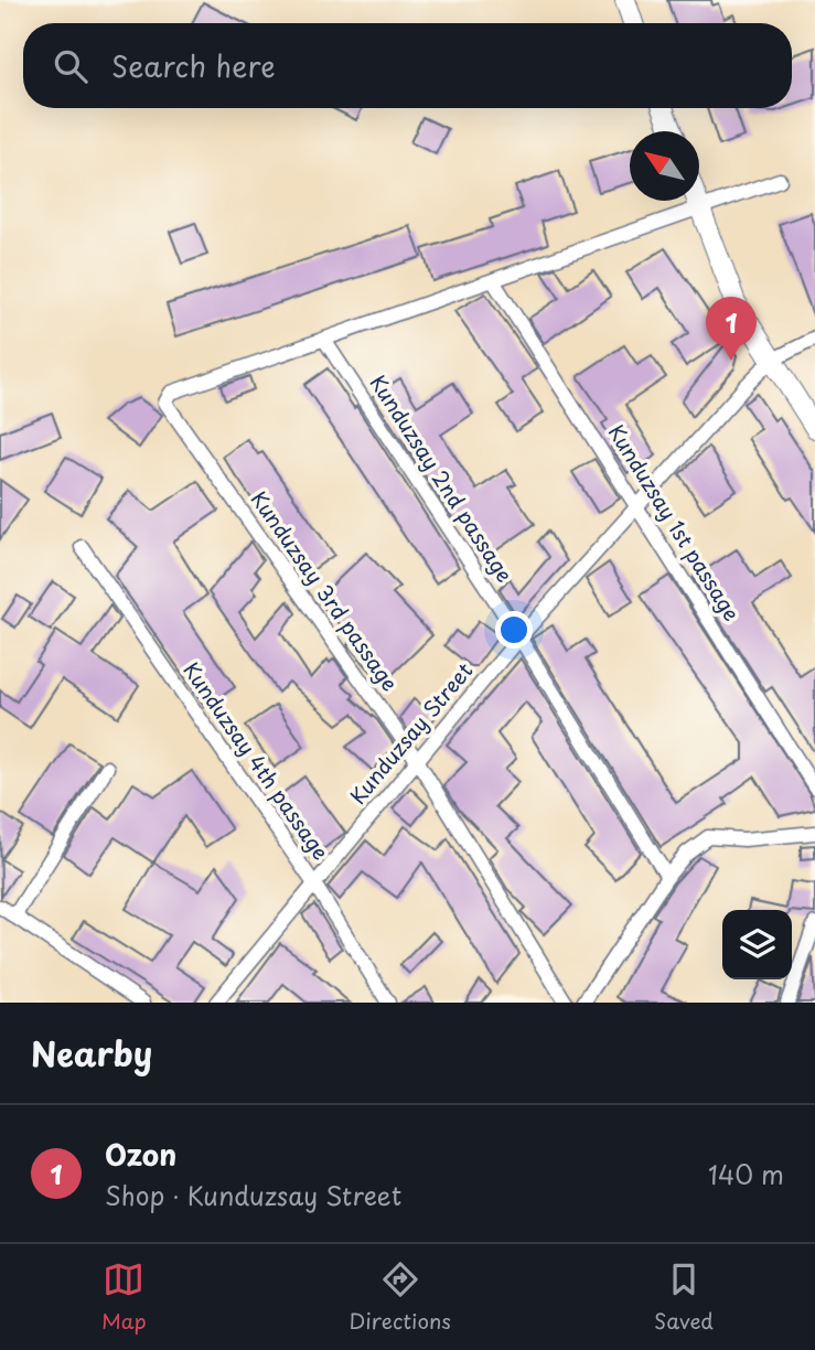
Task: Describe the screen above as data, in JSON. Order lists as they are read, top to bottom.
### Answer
{
  "streets": {
    "street": [
      "Kunduzsay 2nd passage",
      "Kunduzsay 1st passage",
      "Kunduzsay 3rd passage",
      "Kunduzsay Street",
      "Kunduzsay 4th passage"
    ]
  },
  "crossings": [
    ["Kunduzsay 2nd passage", "Kunduzsay 3rd passage"],
    ["Kunduzsay 2nd passage", "Kunduzsay Street"],
    ["Kunduzsay 1st passage", "Kunduzsay Street"],
    ["Kunduzsay 3rd passage", "Kunduzsay Street"],
    ["Kunduzsay Street", "Kunduzsay 4th passage"]
  ],
  "north": "top left",
  "page": {
    "search": "Search here",
    "pins": "1",
    "heading": "Nearby",
    "list": [
      {
        "mark": "1",
        "name": "Ozon",
        "note": "Shop · Kunduzsay Street",
        "value": "140 m"
      }
    ],
    "nav": ["Map", "Directions", "Saved"]
  }
}
